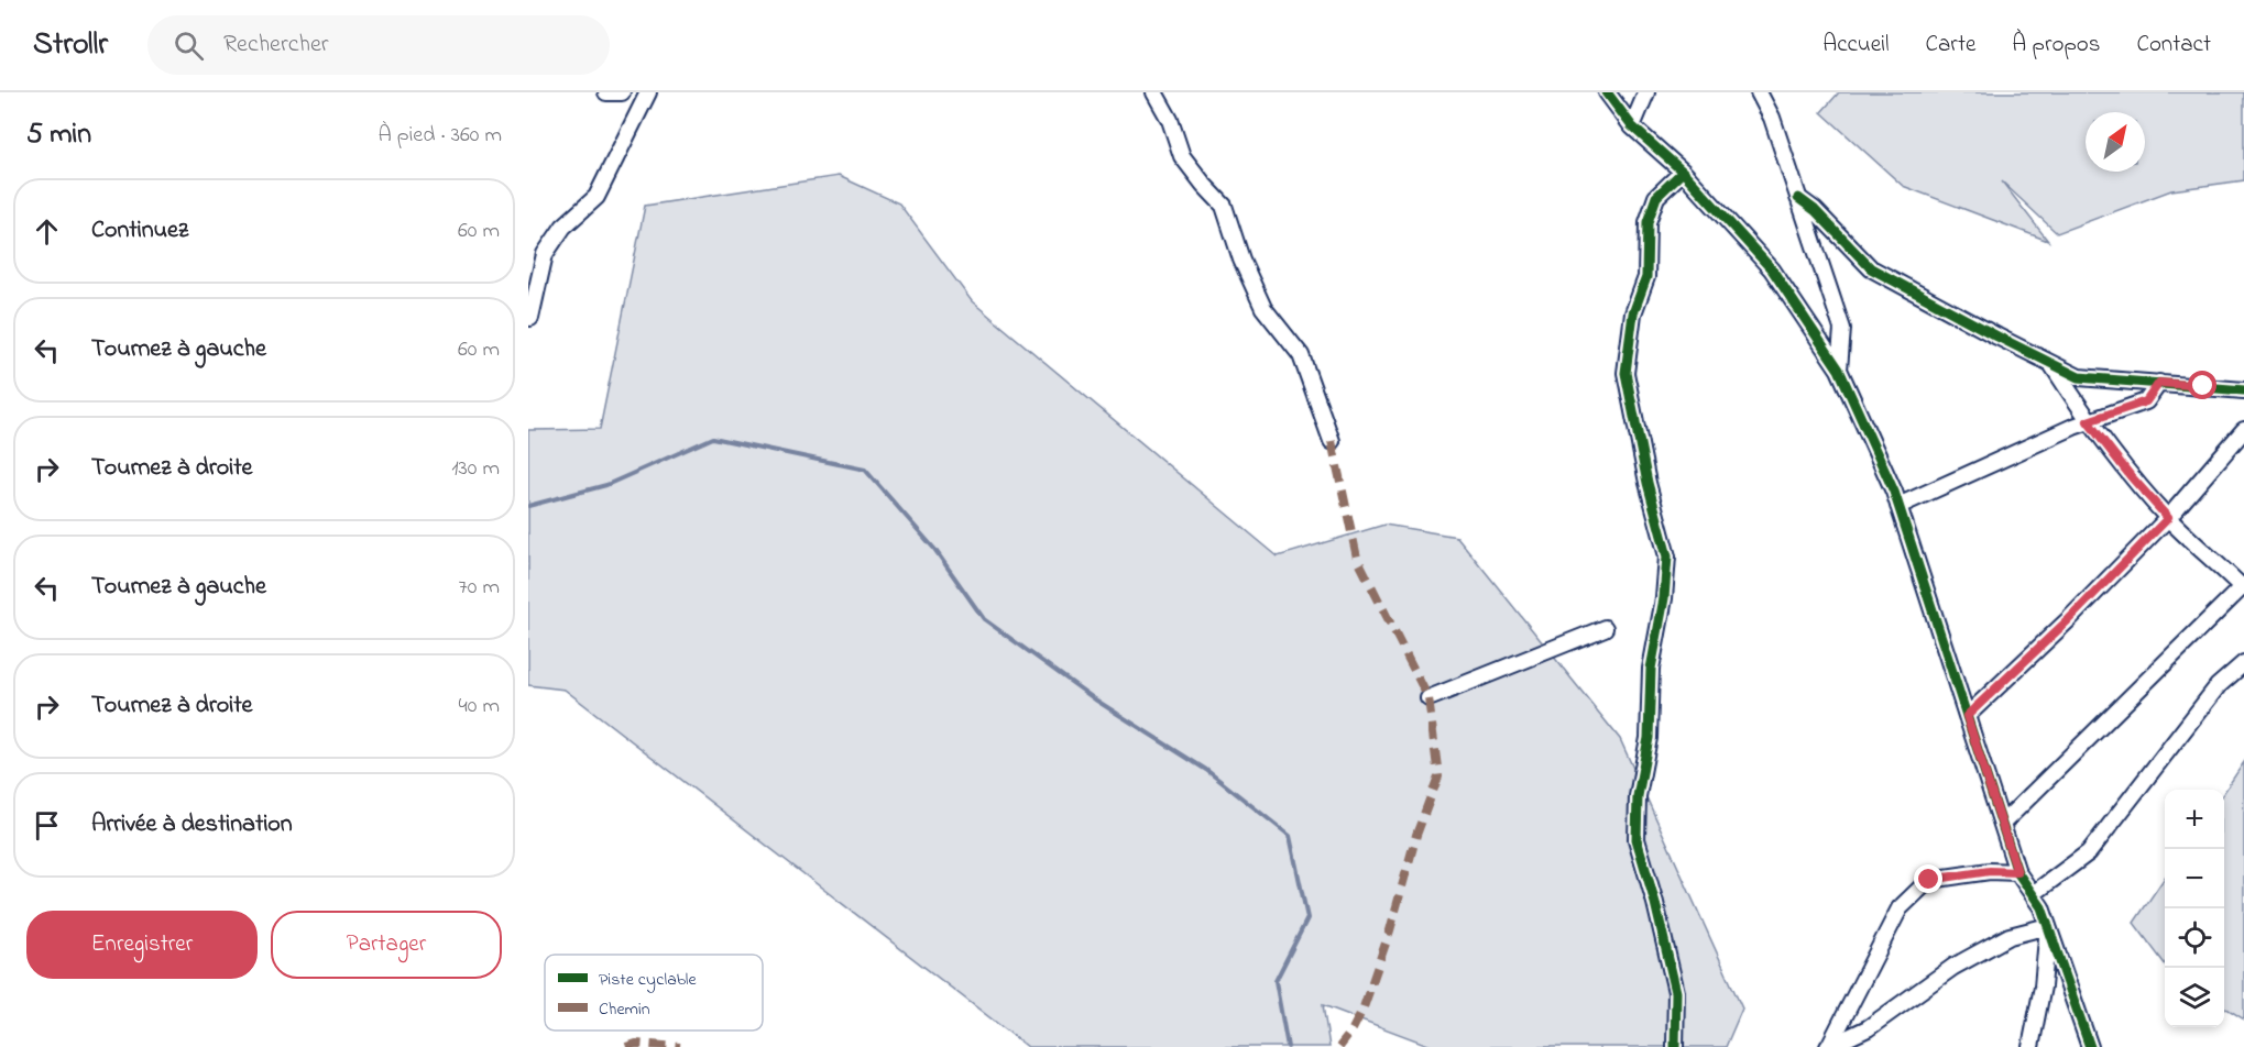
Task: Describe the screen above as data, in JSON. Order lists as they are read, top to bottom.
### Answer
{
  "legend": ["Piste cyclable", "Chemin"],
  "north": "top right",
  "page": {
    "header": "Strollr",
    "search": "Rechercher",
    "nav": [
      "Accueil",
      "Carte",
      "À propos",
      "Contact"
    ],
    "heading": ["5 min", "À pied · 360 m"],
    "list": [
      ["Continuez", "60 m"],
      ["Tournez à gauche", "60 m"],
      ["Tournez à droite", "130 m"],
      ["Tournez à gauche", "70 m"],
      ["Tournez à droite", "40 m"],
      "Arrivée à destination"
    ],
    "map_buttons": ["+", "−"],
    "buttons": ["Enregistrer", "Partager"]
  }
}
